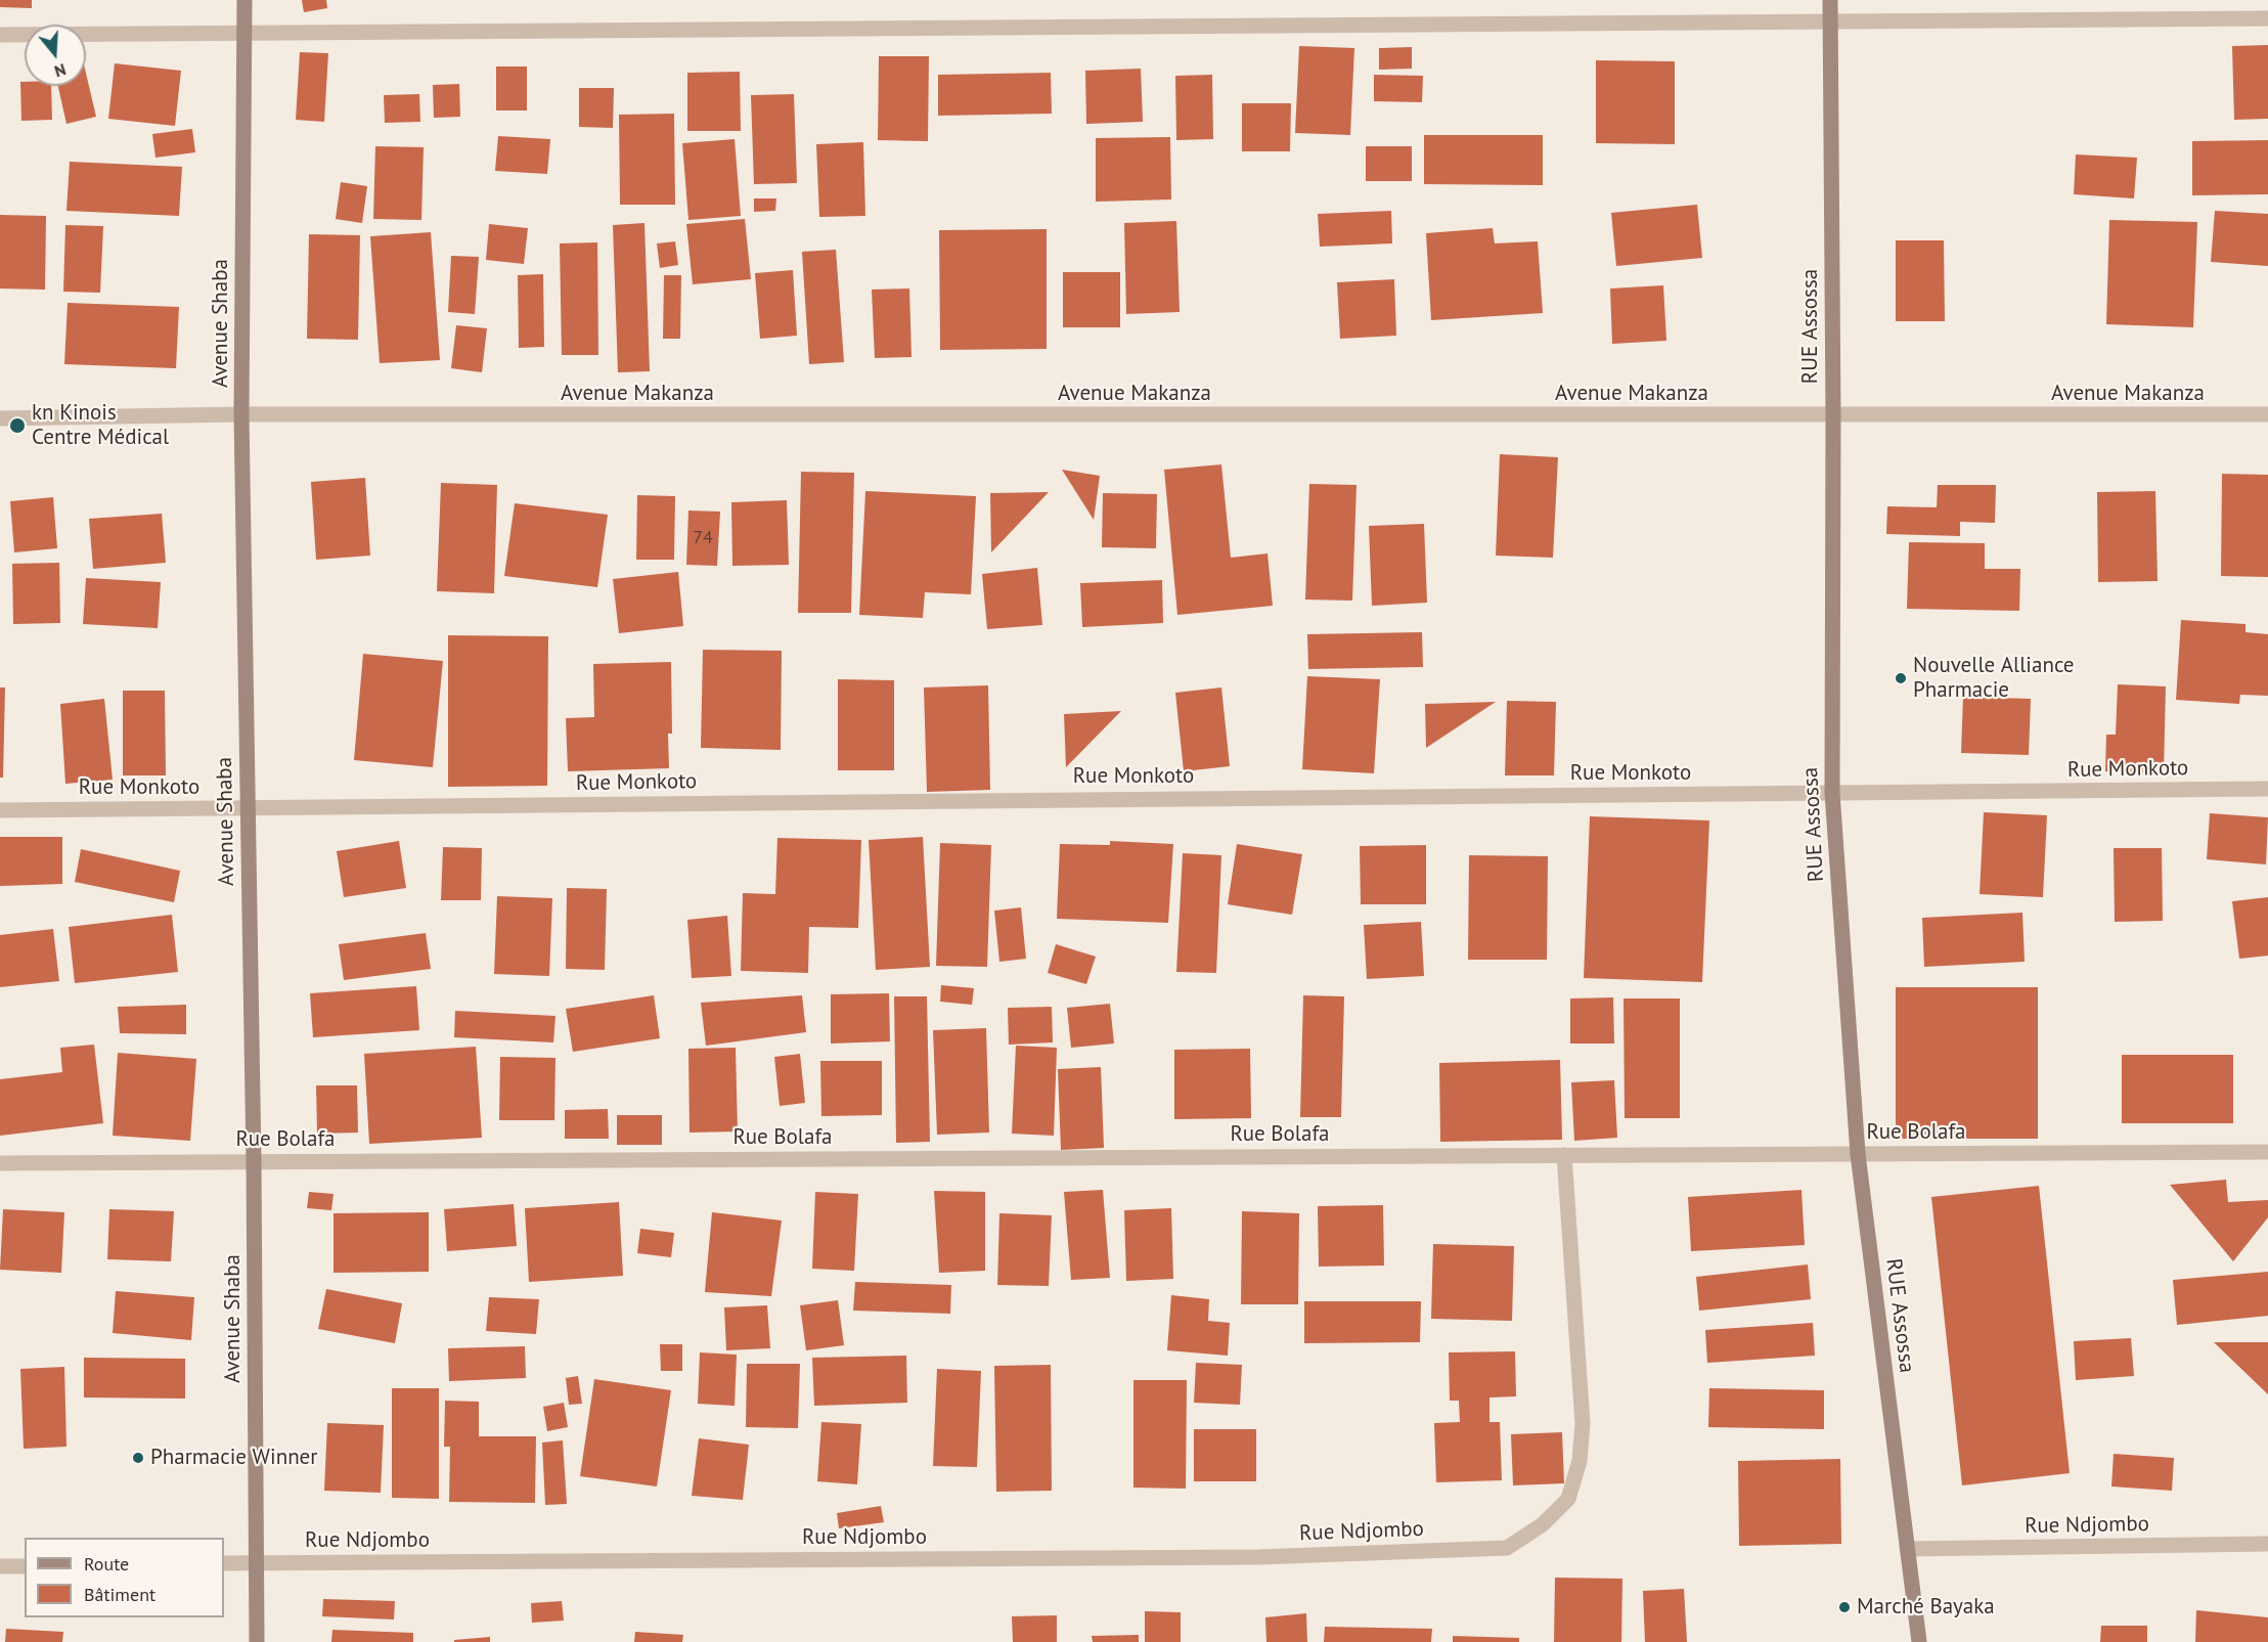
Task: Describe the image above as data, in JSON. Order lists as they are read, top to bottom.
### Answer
{
  "streets": {
    "street": [
      "Avenue Shaba",
      "RUE Assossa",
      "Avenue Makanza",
      "Rue Monkoto",
      "Rue Bolafa",
      "Rue Ndjombo"
    ]
  },
  "crossings": [
    ["Avenue Shaba", "Avenue Makanza"],
    ["Avenue Shaba", "Rue Monkoto"],
    ["Avenue Shaba", "Rue Bolafa"],
    ["Avenue Shaba", "Rue Ndjombo"],
    ["RUE Assossa", "Avenue Makanza"],
    ["RUE Assossa", "Rue Monkoto"],
    ["RUE Assossa", "Rue Bolafa"],
    ["RUE Assossa", "Rue Ndjombo"],
    ["Rue Bolafa", "Rue Ndjombo"]
  ],
  "places": [
    "kn Kinois Centre Médical",
    "Nouvelle Alliance Pharmacie",
    "Pharmacie Winner",
    "Marché Bayaka"
  ],
  "house_numbers": ["74"],
  "legend": ["Route", "Bâtiment"],
  "north": "bottom"
}
